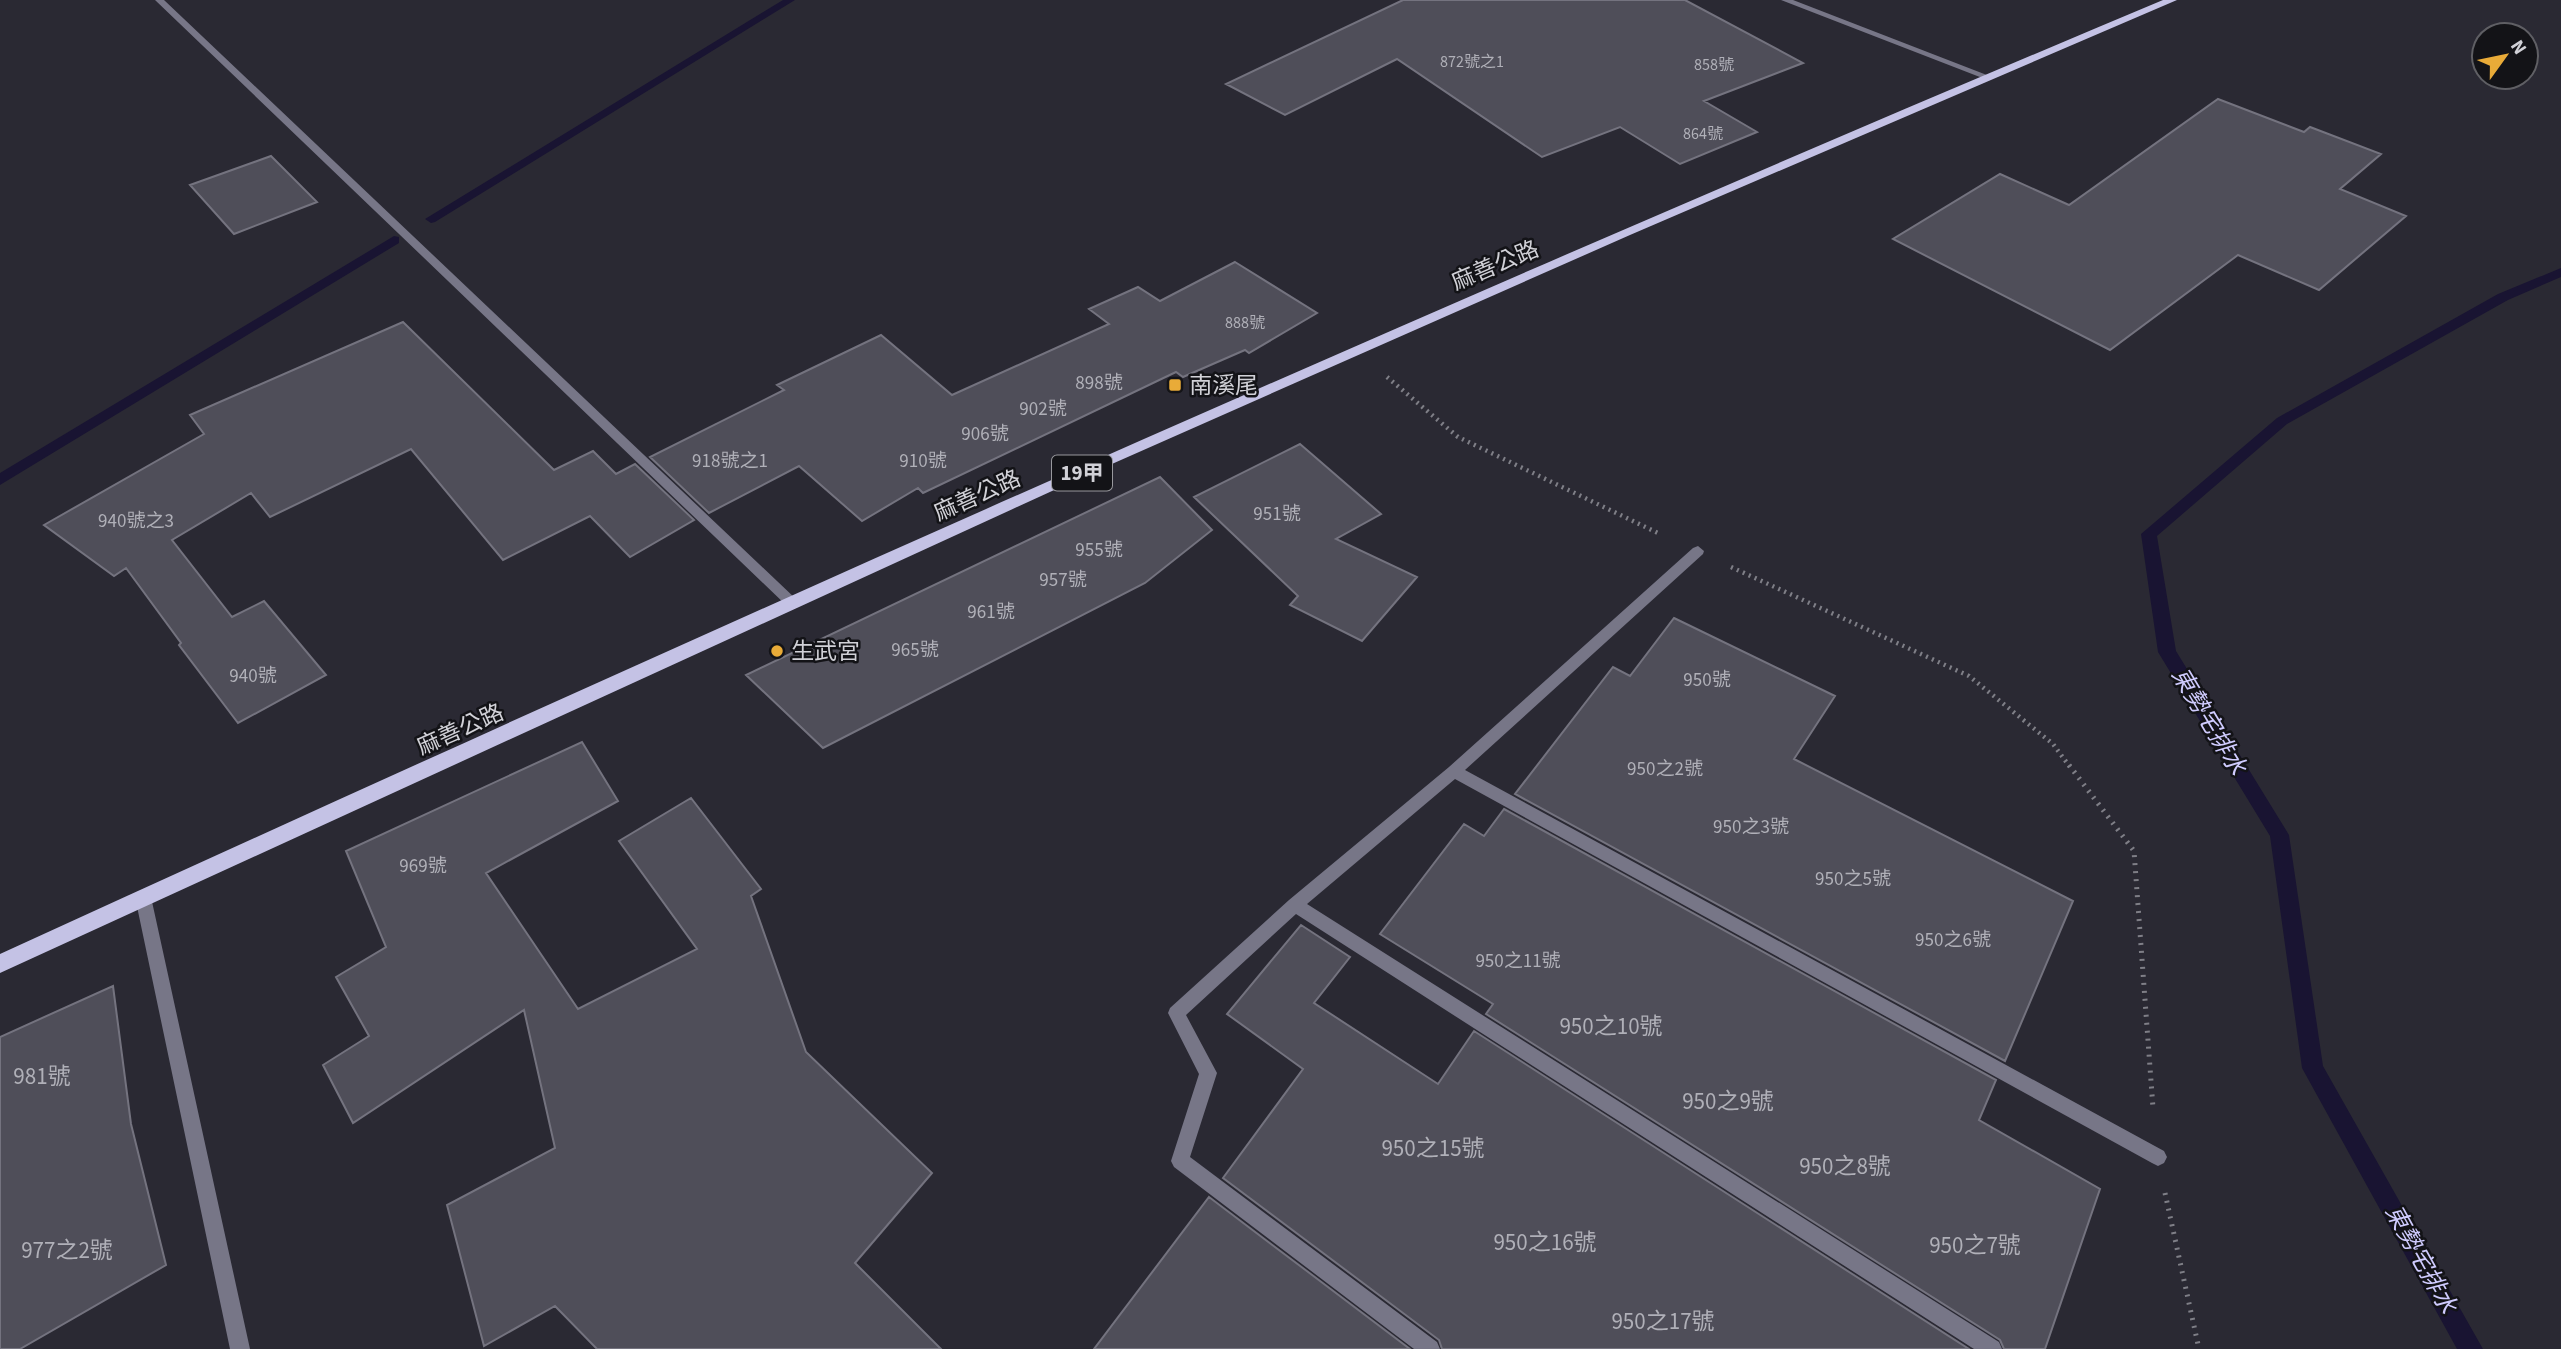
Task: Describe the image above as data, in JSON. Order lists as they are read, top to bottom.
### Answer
{
  "streets": {
    "main road": ["麻善公路", "19甲"]
  },
  "water": ["東勢宅排水"],
  "places": {
    "transit": ["南溪尾"],
    "other": ["生武宮"]
  },
  "house_numbers": [
    "872號之1",
    "858號",
    "864號",
    "888號",
    "898號",
    "902號",
    "906號",
    "918號之1",
    "910號",
    "951號",
    "940號之3",
    "955號",
    "957號",
    "961號",
    "965號",
    "940號",
    "950號",
    "950之2號",
    "950之3號",
    "969號",
    "950之5號",
    "950之6號",
    "950之11號",
    "950之10號",
    "981號",
    "950之9號",
    "950之15號",
    "950之8號",
    "950之16號",
    "950之7號",
    "977之2號",
    "950之17號"
  ],
  "north": "top right"
}
